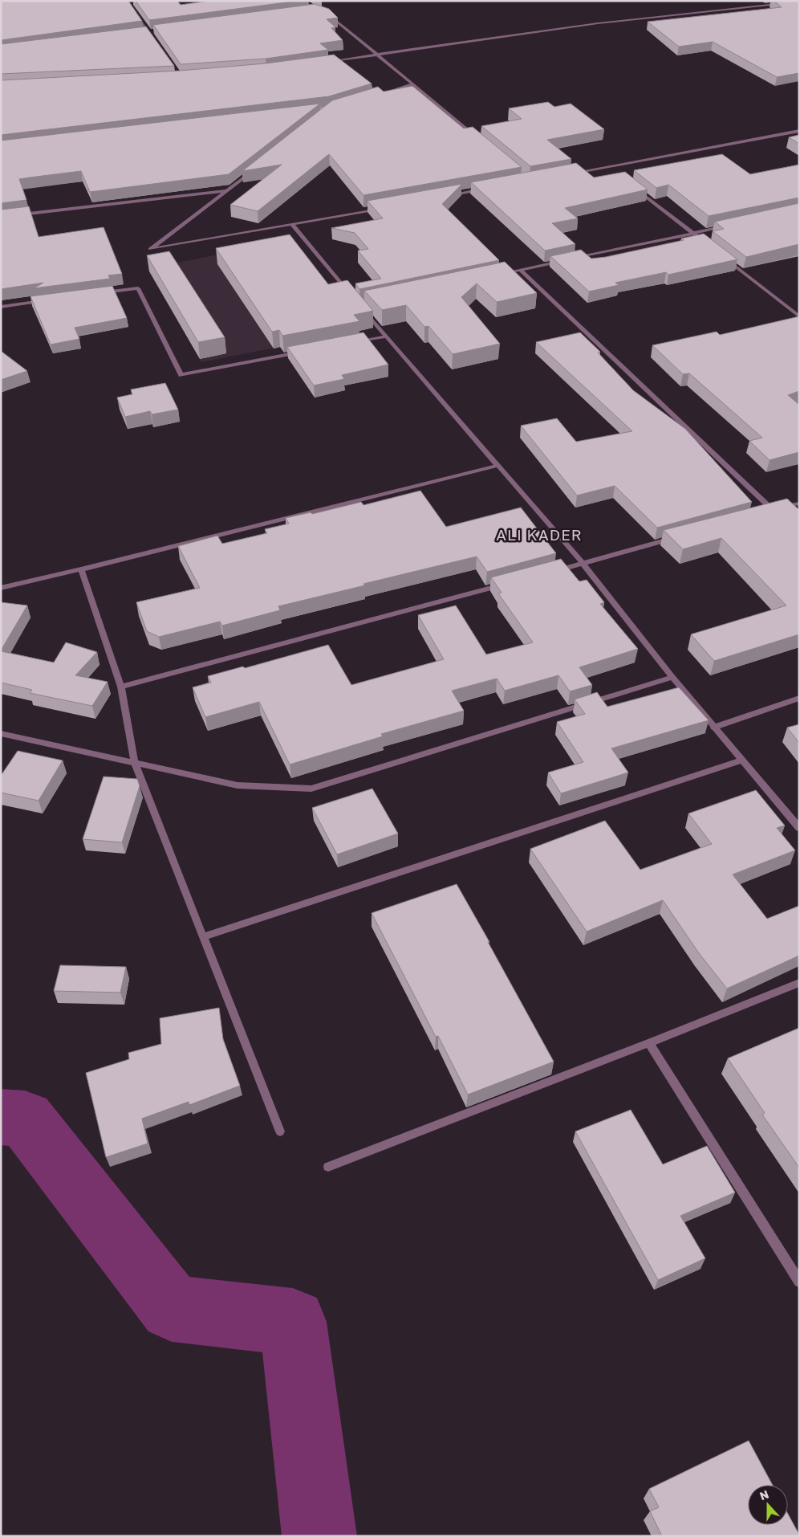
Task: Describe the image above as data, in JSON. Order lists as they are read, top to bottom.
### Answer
{
  "districts": ["ALI KADER"],
  "north": "top"
}
